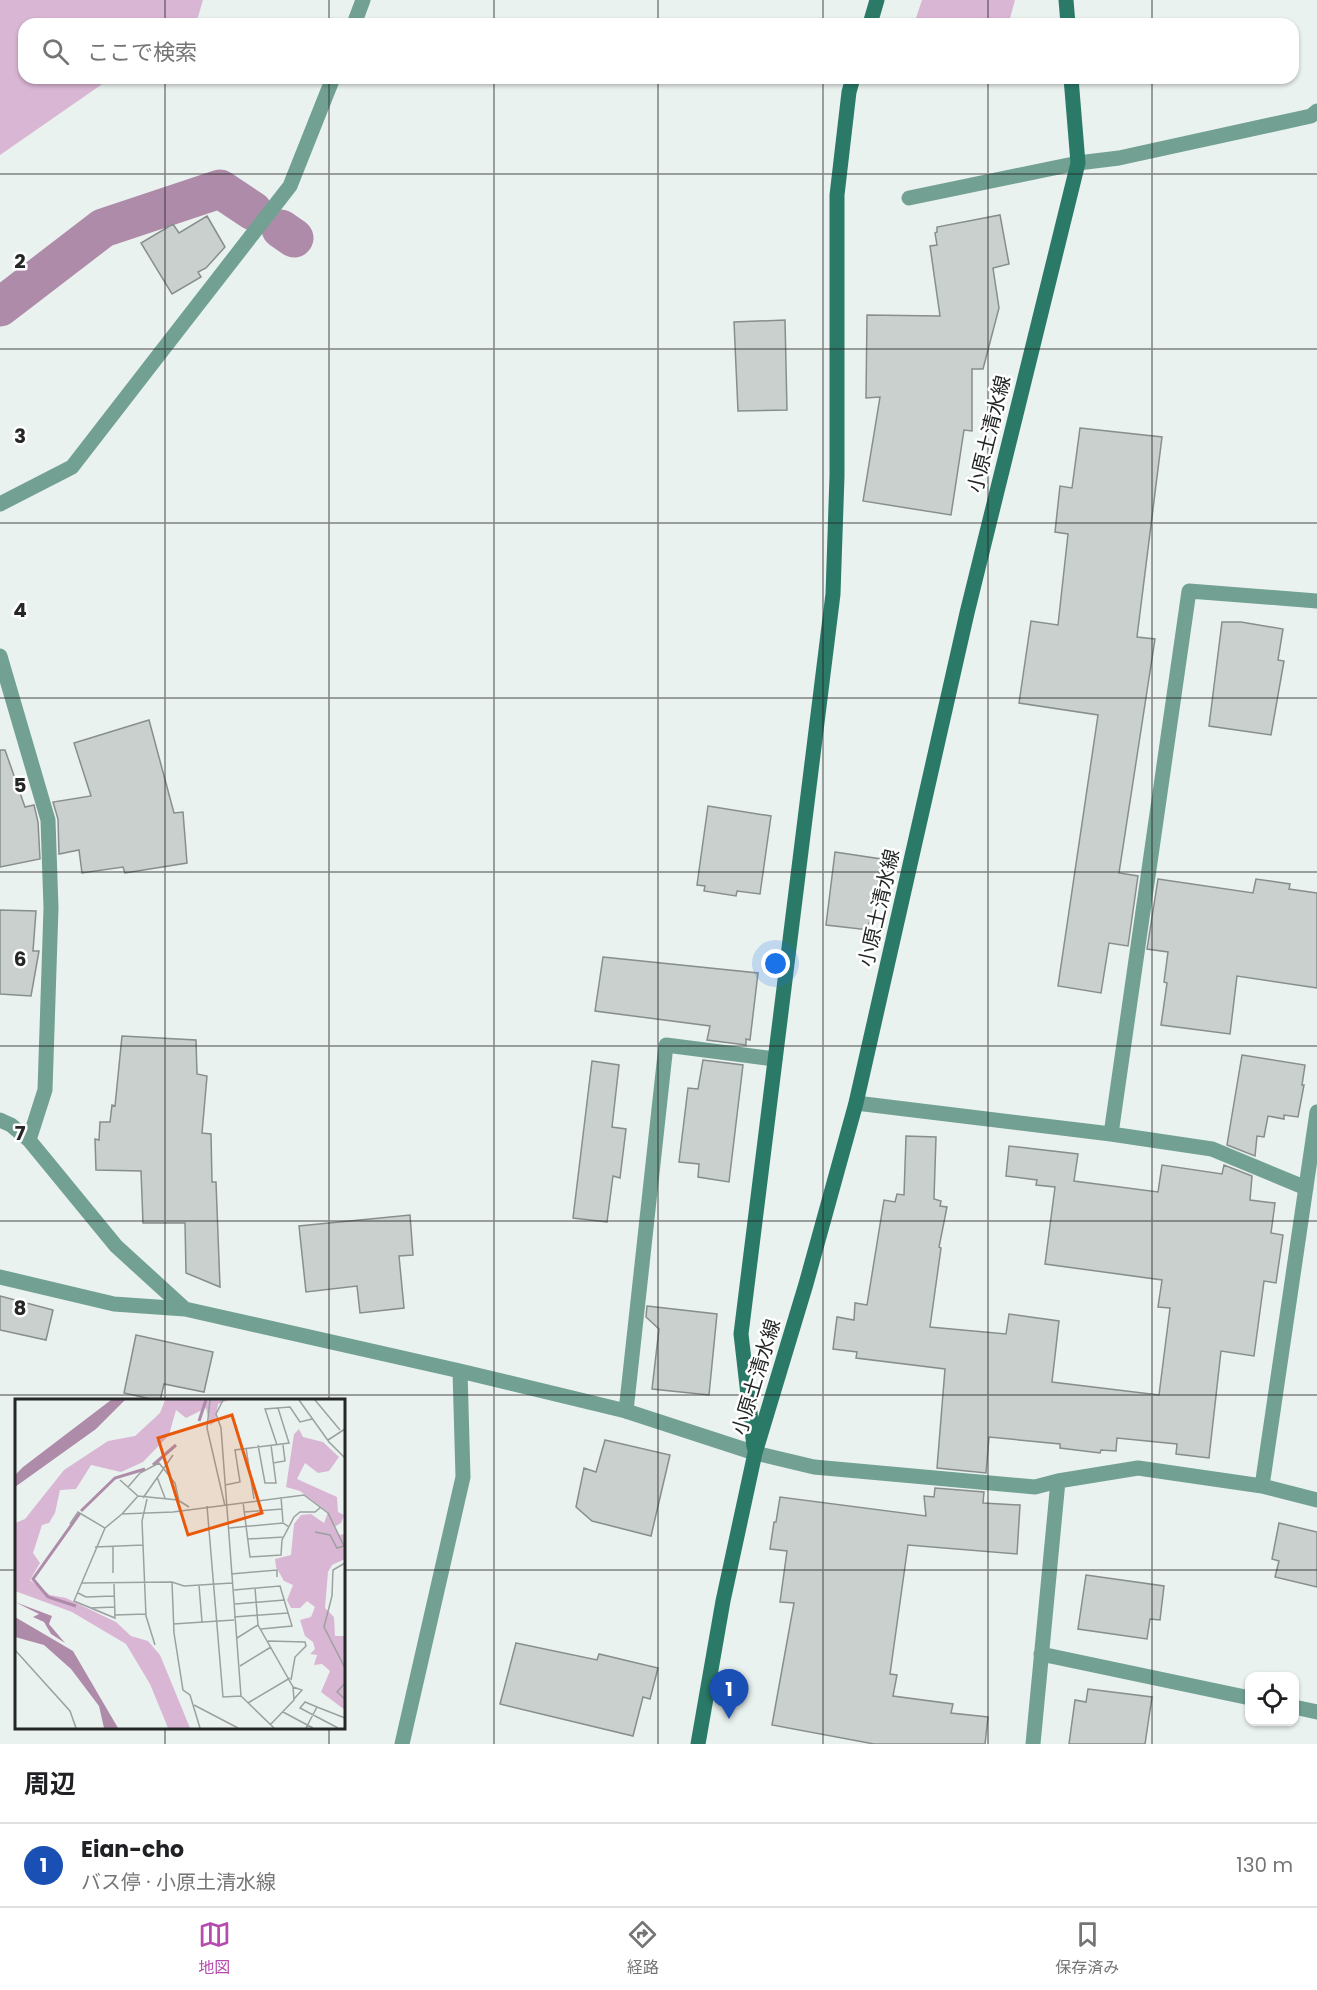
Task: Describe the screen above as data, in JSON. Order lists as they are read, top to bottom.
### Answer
{
  "streets": {
    "main road": ["小原土清水線"]
  },
  "page": {
    "search": "ここで検索",
    "pins": "1",
    "heading": "周辺",
    "list": [
      {
        "mark": "1",
        "name": "Eian-cho",
        "note": "バス停 · 小原土清水線",
        "value": "130 m"
      }
    ],
    "nav": ["地図", "経路", "保存済み"]
  },
  "grid": {
    "rows": [
      "2",
      "3",
      "4",
      "5",
      "6",
      "7",
      "8"
    ]
  }
}
